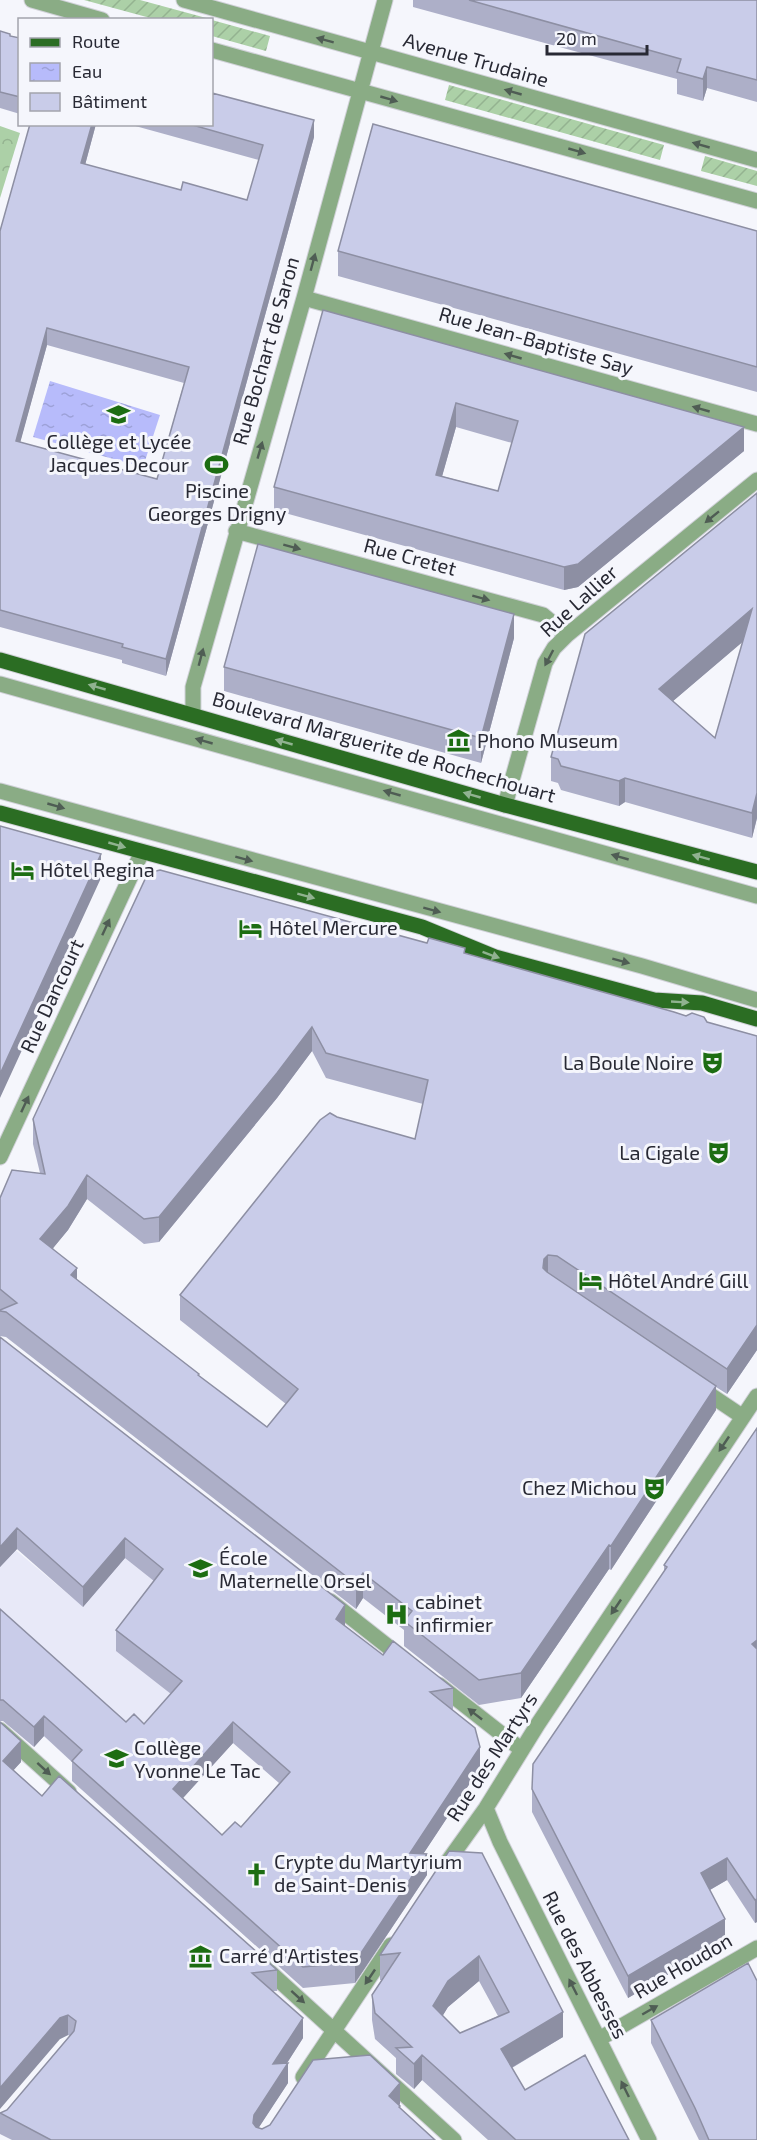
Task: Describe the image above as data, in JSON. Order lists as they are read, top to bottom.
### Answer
{
  "streets": {
    "main road": ["Boulevard Marguerite de Rochechouart"],
    "street": [
      "Avenue Trudaine",
      "Rue Jean-Baptiste Say",
      "Rue Bochart de Saron",
      "Rue Cretet",
      "Rue Lallier",
      "Rue Dancourt",
      "Rue des Martyrs",
      "Rue des Abbesses",
      "Rue Houdon"
    ]
  },
  "crossings": [
    ["Avenue Trudaine", "Rue Bochart de Saron"],
    ["Rue Jean-Baptiste Say", "Rue Bochart de Saron"],
    ["Rue Bochart de Saron", "Rue Cretet"],
    ["Rue Bochart de Saron", "Boulevard Marguerite de Rochechouart"],
    ["Rue Cretet", "Rue Lallier"],
    ["Rue Lallier", "Boulevard Marguerite de Rochechouart"],
    ["Rue des Martyrs", "Rue des Abbesses"],
    ["Rue des Abbesses", "Rue Houdon"]
  ],
  "one_way": [
    "Rue Jean-Baptiste Say",
    "Rue Bochart de Saron",
    "Rue Cretet",
    "Rue Lallier",
    "Boulevard Marguerite de Rochechouart",
    "Rue Dancourt",
    "Rue des Martyrs",
    "Rue des Abbesses",
    "Rue Houdon"
  ],
  "places": {
    "school or university": ["Collège et Lycée Jacques Decour", "École Maternelle Orsel", "Collège Yvonne Le Tac"],
    "sports": ["Piscine Georges Drigny"],
    "museum": ["Phono Museum", "Carré d'Artistes"],
    "hotel": ["Hôtel Regina", "Hôtel Mercure", "Hôtel André Gill"],
    "theatre": ["La Boule Noire", "La Cigale", "Chez Michou"],
    "hospital": ["cabinet infirmier"],
    "church": ["Crypte du Martyrium de Saint-Denis"]
  },
  "legend": ["Route", "Eau", "Bâtiment"],
  "scale_bar": "20 m"
}
